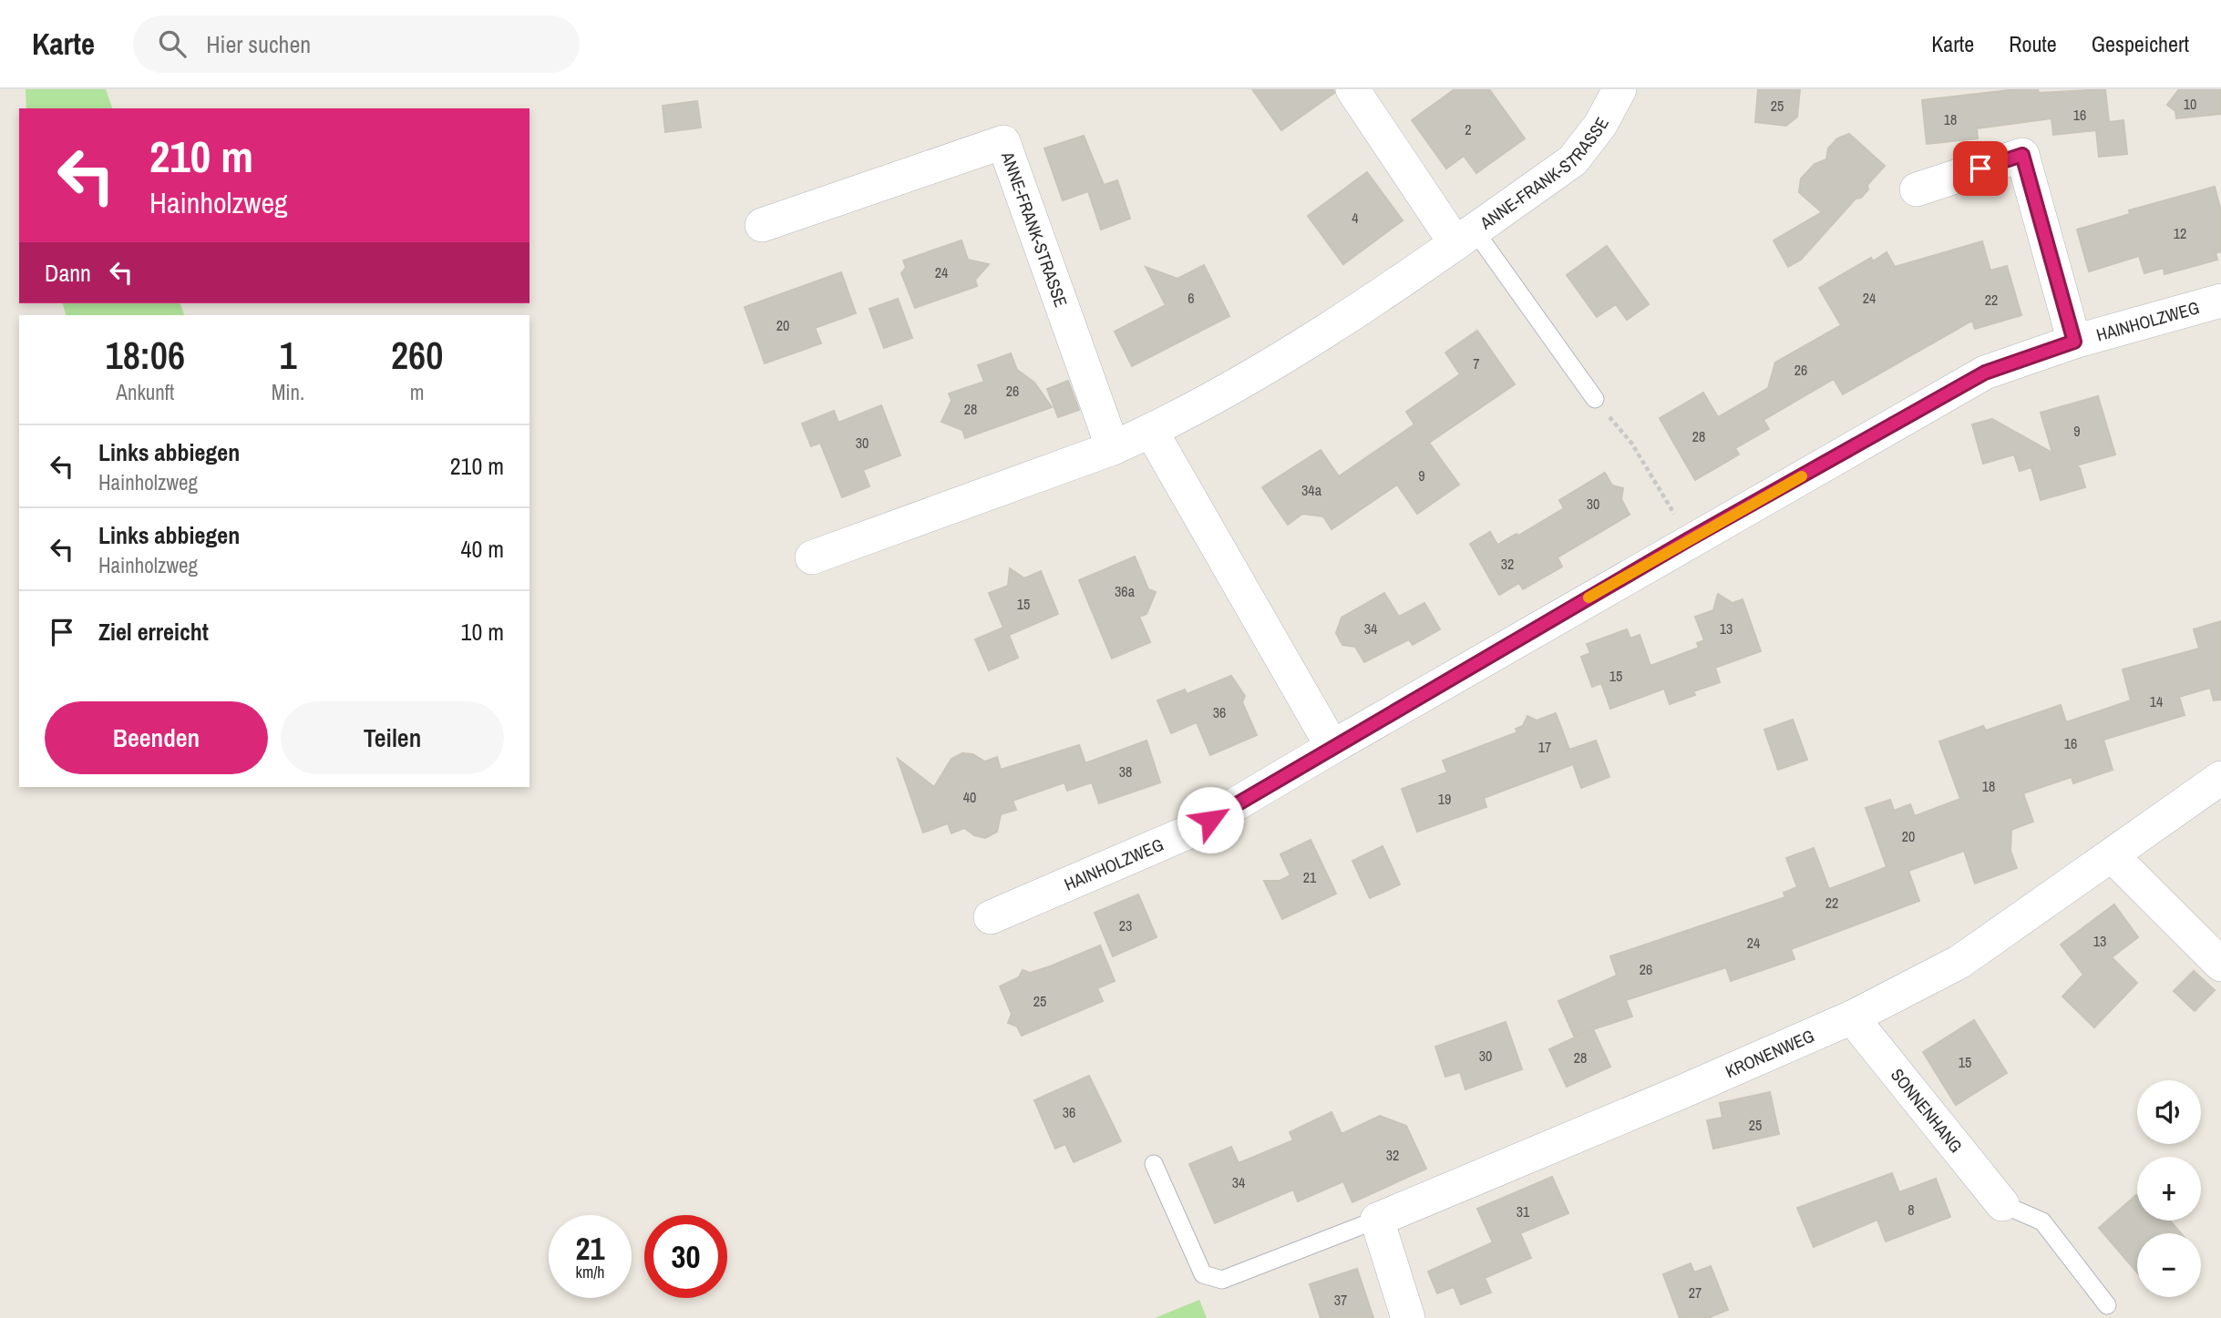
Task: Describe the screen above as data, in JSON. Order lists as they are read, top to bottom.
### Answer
{
  "streets": {
    "street": [
      "ANNE-FRANK-STRASSE",
      "HAINHOLZWEG",
      "KRONENWEG",
      "SONNENHANG"
    ]
  },
  "crossings": [
    ["KRONENWEG", "SONNENHANG"]
  ],
  "house_numbers": [
    "10",
    "25",
    "16",
    "18",
    "2",
    "4",
    "12",
    "24",
    "6",
    "24",
    "22",
    "20",
    "7",
    "26",
    "26",
    "28",
    "9",
    "28",
    "30",
    "9",
    "34a",
    "30",
    "32",
    "36a",
    "15",
    "34",
    "13",
    "15",
    "14",
    "36",
    "16",
    "17",
    "38",
    "18",
    "40",
    "19",
    "20",
    "21",
    "22",
    "23",
    "13",
    "24",
    "26",
    "25",
    "30",
    "28",
    "15",
    "36",
    "25",
    "32",
    "34",
    "8",
    "31",
    "27",
    "37"
  ],
  "page": {
    "header": "Karte",
    "search": "Hier suchen",
    "nav": ["Karte", "Route", "Gespeichert"],
    "turn": ["210 m", "Hainholzweg"],
    "then": "Dann",
    "eta": [
      "18:06",
      "Ankunft",
      "1",
      "Min.",
      "260",
      "m"
    ],
    "list": [
      {
        "name": "Links abbiegen",
        "note": "Hainholzweg",
        "value": "210 m"
      },
      {
        "name": "Links abbiegen",
        "note": "Hainholzweg",
        "value": "40 m"
      },
      {
        "name": "Ziel erreicht",
        "value": "10 m"
      }
    ],
    "buttons": ["Beenden", "Teilen"],
    "map_buttons": ["+", "−"],
    "speed": "21 km/h",
    "limit": "30"
  }
}
